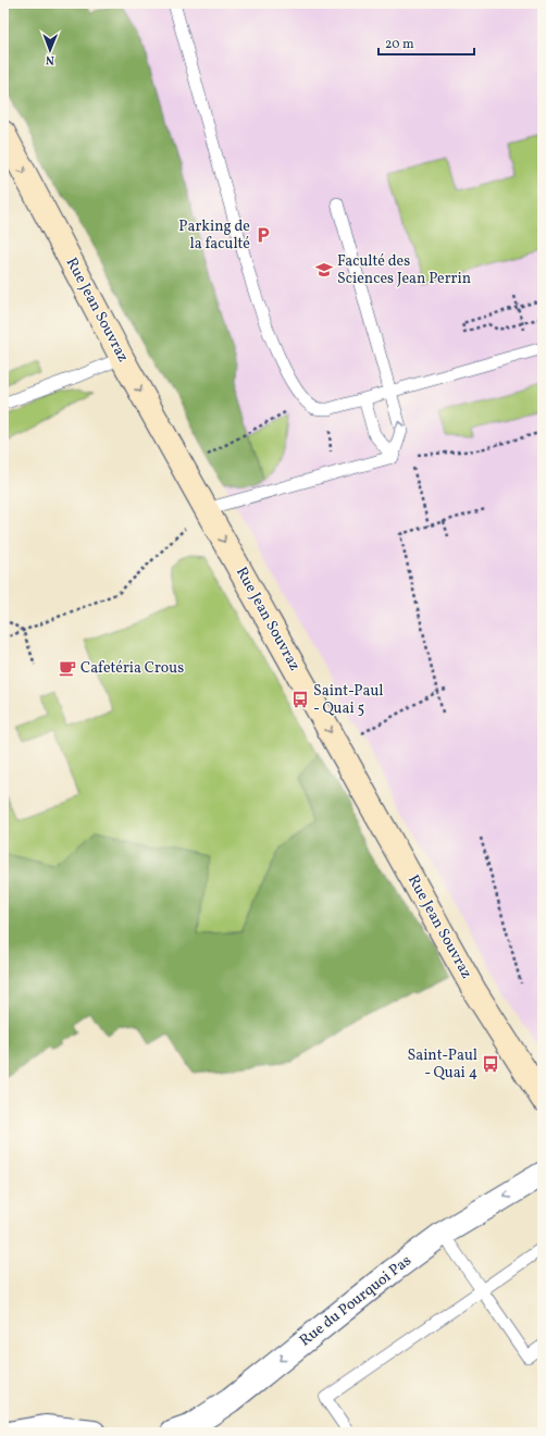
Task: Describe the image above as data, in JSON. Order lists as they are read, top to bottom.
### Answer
{
  "streets": {
    "main road": ["Rue Jean Souvraz"],
    "street": ["Rue du Pourquoi Pas"]
  },
  "one_way": ["Rue Jean Souvraz", "Rue du Pourquoi Pas"],
  "places": {
    "parking": ["Parking de la faculté"],
    "school or university": ["Faculté des Sciences Jean Perrin"],
    "cafe": ["Cafetéria Crous"],
    "bus stop": ["Saint-Paul - Quai 5", "Saint-Paul - Quai 4"]
  },
  "scale_bar": "20 m",
  "north": "bottom"
}
